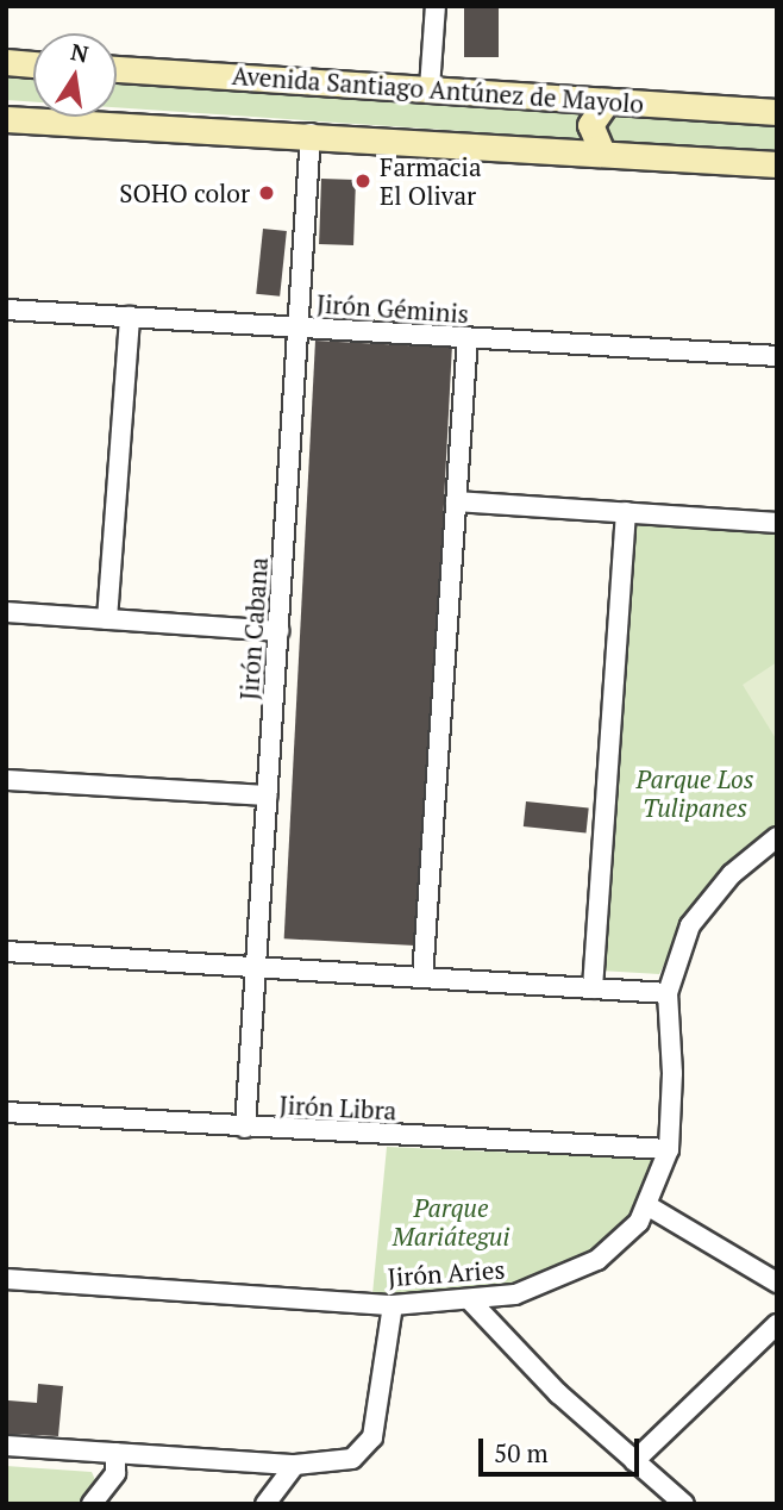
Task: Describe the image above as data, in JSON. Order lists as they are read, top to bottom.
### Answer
{
  "streets": {
    "main road": ["Avenida Santiago Antúnez de Mayolo"],
    "street": [
      "Jirón Géminis",
      "Jirón Cabana",
      "Jirón Libra",
      "Jirón Aries"
    ]
  },
  "crossings": [
    ["Avenida Santiago Antúnez de Mayolo", "Jirón Cabana"],
    ["Jirón Géminis", "Jirón Cabana"],
    ["Jirón Cabana", "Jirón Libra"],
    ["Jirón Libra", "Jirón Aries"]
  ],
  "parks": ["Parque Los Tulipanes", "Parque Mariátegui"],
  "places": ["Farmacia El Olivar", "SOHO color"],
  "scale_bar": "50 m",
  "north": "top"
}
